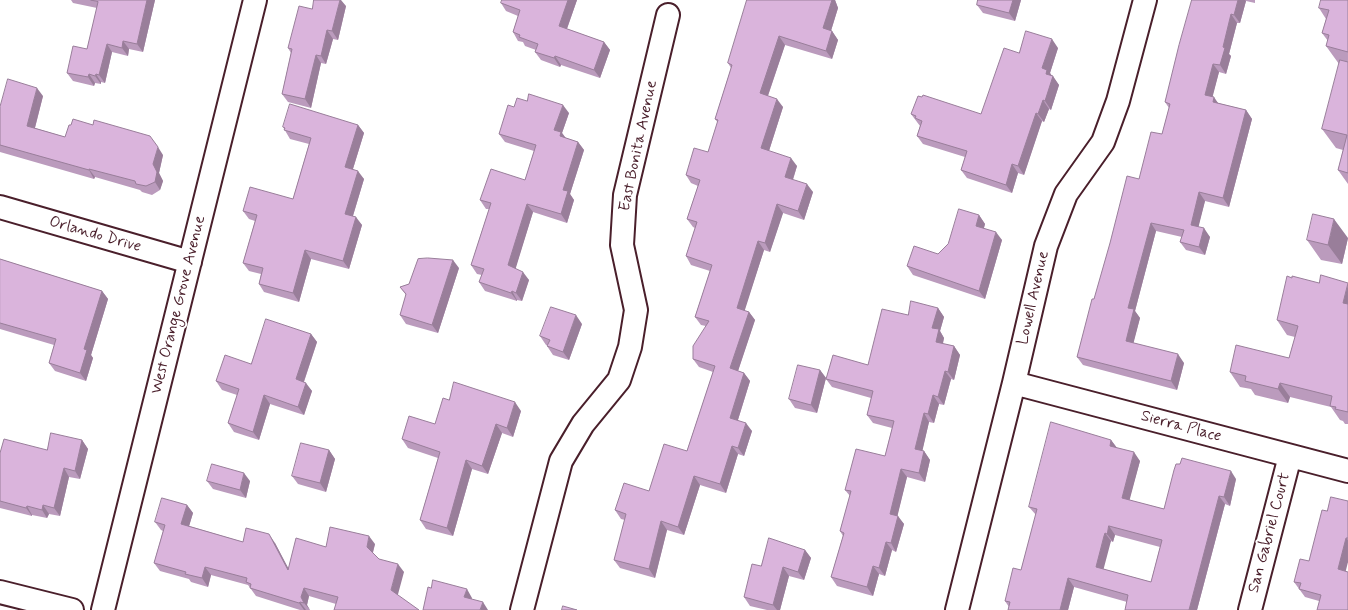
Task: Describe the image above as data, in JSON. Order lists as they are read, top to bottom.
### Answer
{
  "streets": {
    "street": [
      "East Bonita Avenue",
      "Orlando Drive",
      "Lowell Avenue",
      "West Orange Grove Avenue",
      "Sierra Place",
      "San Gabriel Court"
    ]
  },
  "crossings": [
    ["Orlando Drive", "West Orange Grove Avenue"],
    ["Lowell Avenue", "Sierra Place"],
    ["Sierra Place", "San Gabriel Court"]
  ]
}
